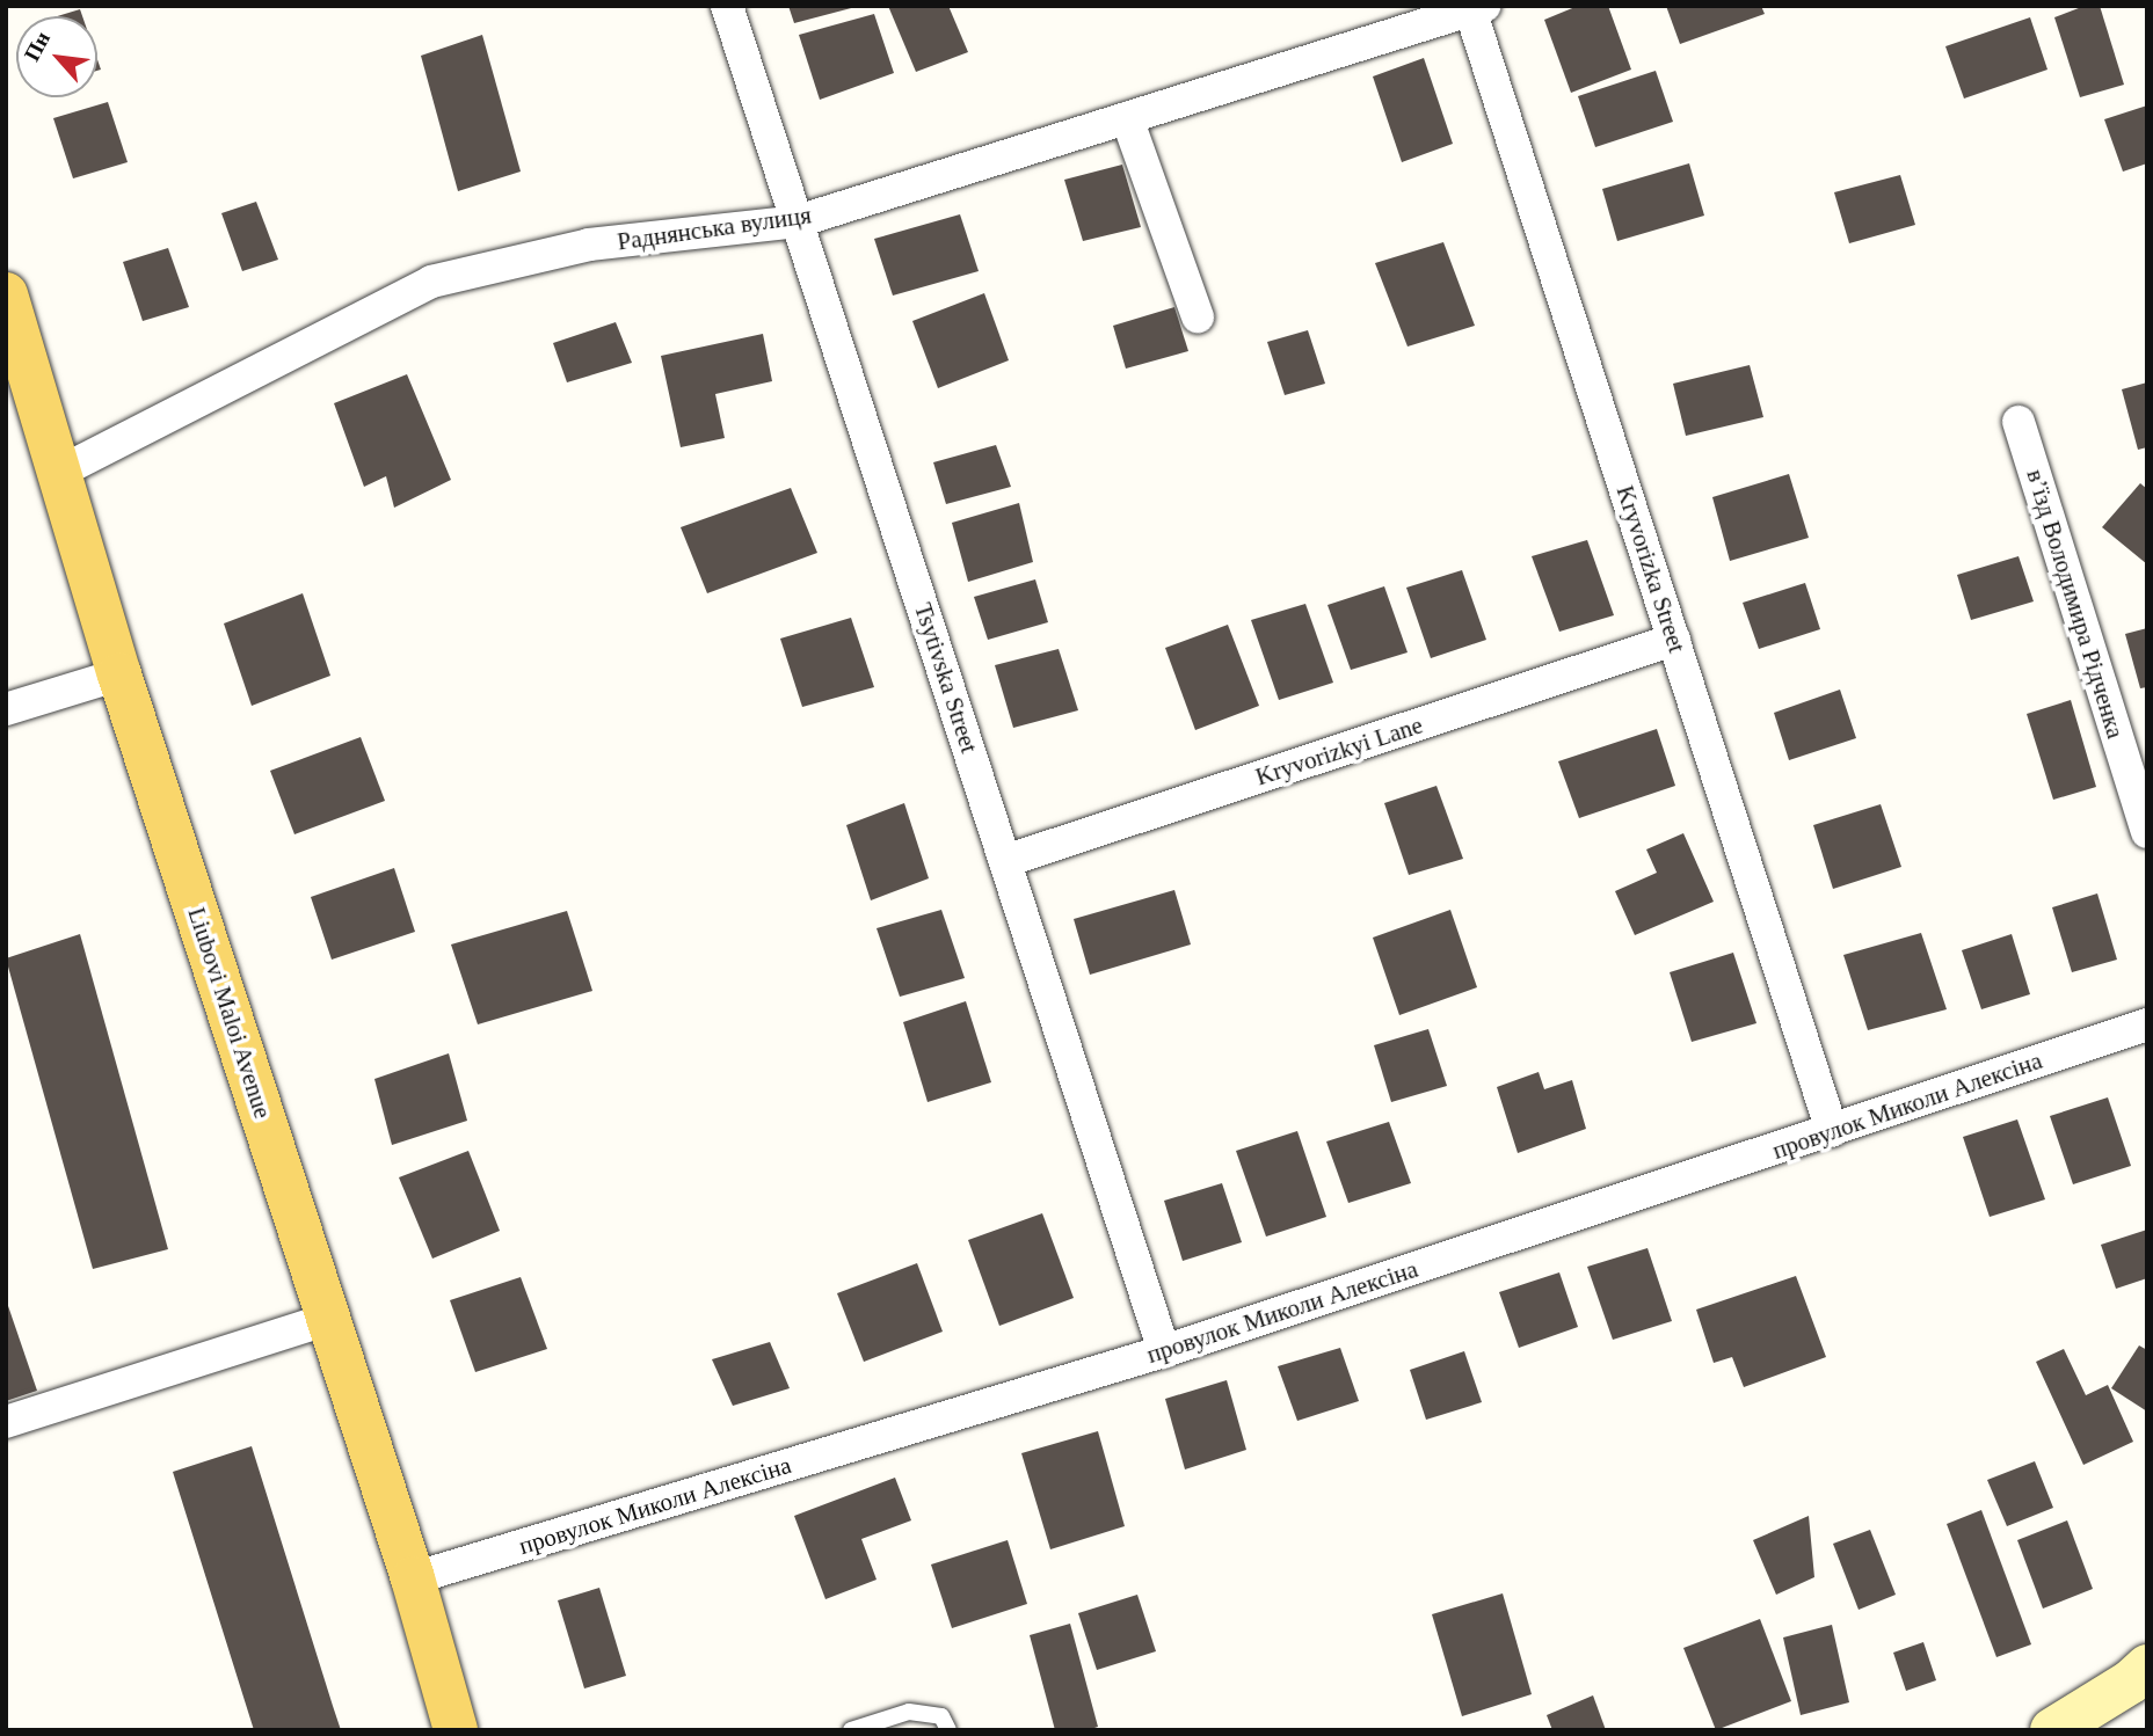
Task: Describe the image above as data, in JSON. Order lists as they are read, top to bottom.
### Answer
{
  "streets": {
    "main road": ["Liubovi Maloi Avenue"],
    "street": [
      "Раднянська вулиця",
      "Kryvorizka Street",
      "в’їзд Володимира Рідченка",
      "Tsytivska Street",
      "Kryvorizkyi Lane",
      "провулок Миколи Алексіна"
    ]
  },
  "crossings": [
    ["Раднянська вулиця", "Kryvorizka Street"],
    ["Раднянська вулиця", "Tsytivska Street"],
    ["Раднянська вулиця", "Liubovi Maloi Avenue"],
    ["Kryvorizka Street", "Kryvorizkyi Lane"],
    ["Kryvorizka Street", "провулок Миколи Алексіна"],
    ["Tsytivska Street", "Kryvorizkyi Lane"],
    ["Tsytivska Street", "провулок Миколи Алексіна"],
    ["Liubovi Maloi Avenue", "провулок Миколи Алексіна"]
  ],
  "north": "top left"
}
